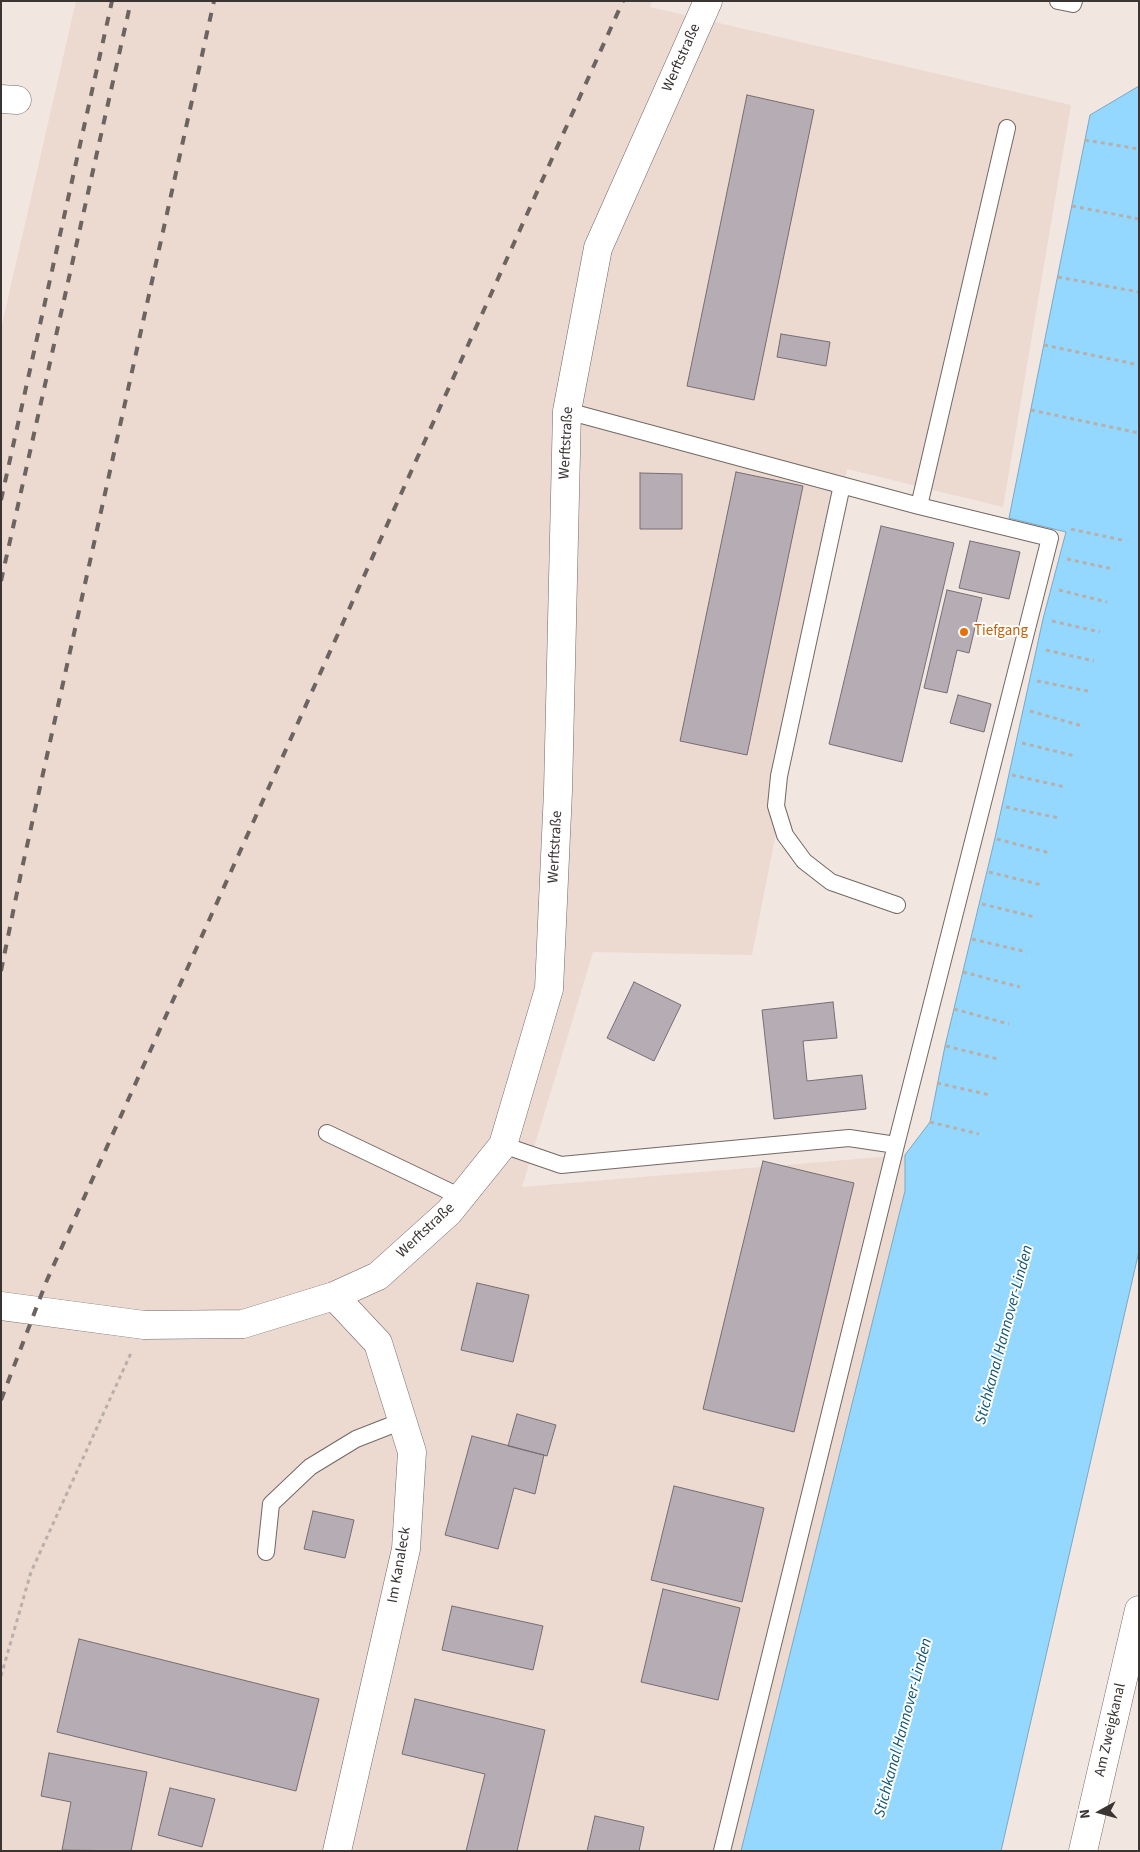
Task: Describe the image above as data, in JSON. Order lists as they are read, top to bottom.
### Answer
{
  "streets": {
    "street": ["Werftstraße", "Im Kanaleck", "Am Zweigkanal"]
  },
  "crossings": [
    ["Werftstraße", "Im Kanaleck"]
  ],
  "water": ["Stichkanal Hannover-Linden"],
  "places": ["Tiefgang"],
  "north": "left"
}
